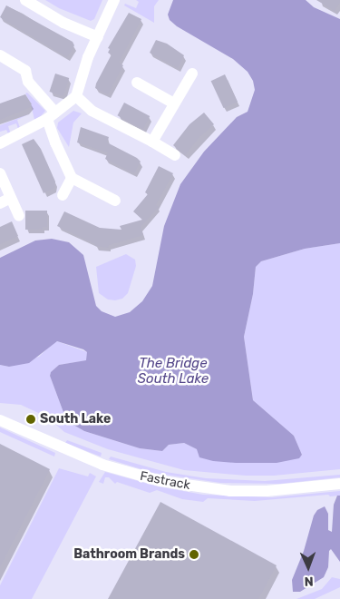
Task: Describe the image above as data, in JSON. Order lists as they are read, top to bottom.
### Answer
{
  "streets": {
    "street": ["Fastrack"]
  },
  "water": ["The Bridge South Lake"],
  "places": ["South Lake", "Bathroom Brands"],
  "north": "bottom"
}
